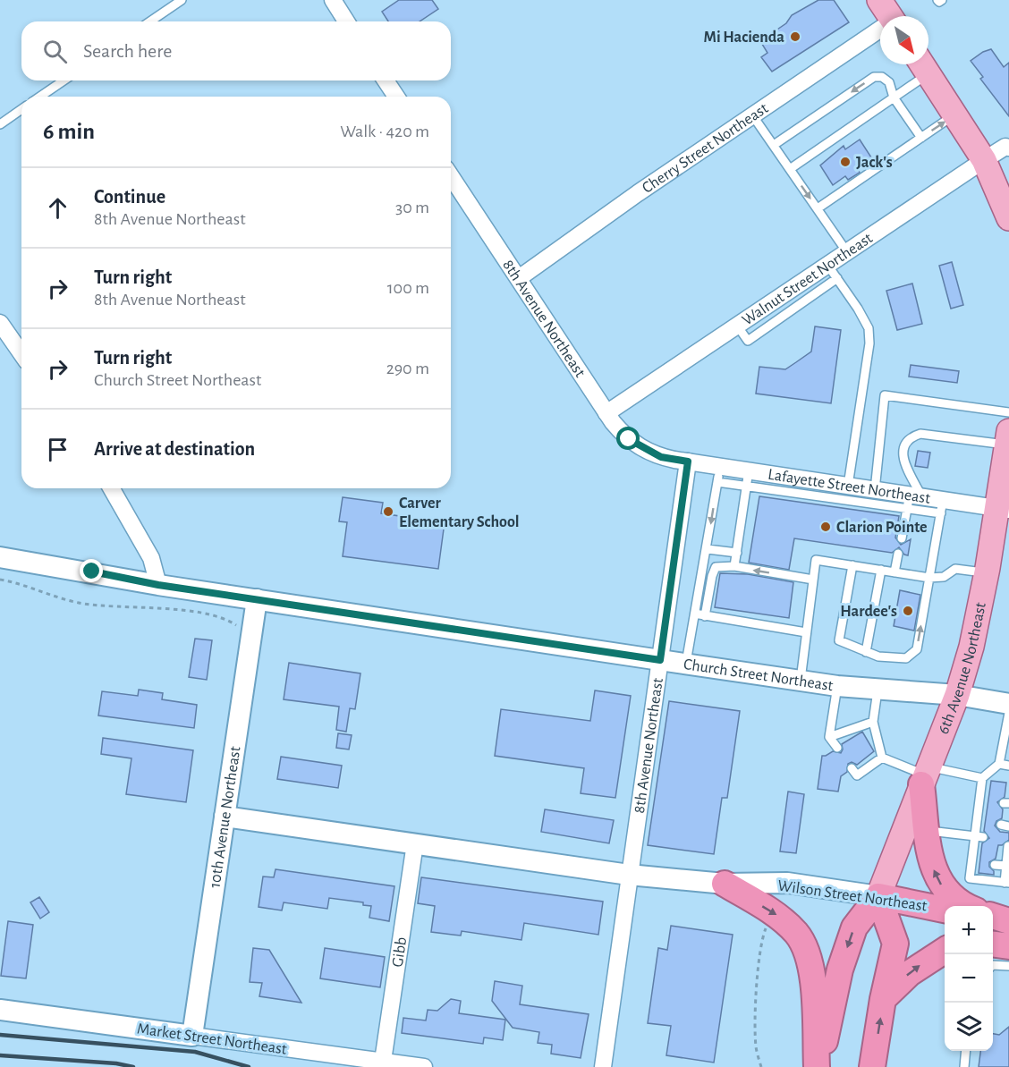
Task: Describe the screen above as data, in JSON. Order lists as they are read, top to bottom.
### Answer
{
  "streets": {
    "highway": ["6th Avenue Northeast", "Wilson Street Northeast"],
    "street": [
      "Cherry Street Northeast",
      "Walnut Street Northeast",
      "8th Avenue Northeast",
      "Lafayette Street Northeast",
      "Church Street Northeast",
      "10th Avenue Northeast",
      "Gibb",
      "Market Street Northeast"
    ]
  },
  "crossings": [
    ["Cherry Street Northeast", "8th Avenue Northeast"],
    ["Walnut Street Northeast", "8th Avenue Northeast"],
    ["8th Avenue Northeast", "Lafayette Street Northeast"],
    ["8th Avenue Northeast", "Church Street Northeast"],
    ["8th Avenue Northeast", "Wilson Street Northeast"],
    ["Lafayette Street Northeast", "6th Avenue Northeast"],
    ["6th Avenue Northeast", "Church Street Northeast"],
    ["6th Avenue Northeast", "Wilson Street Northeast"],
    ["Church Street Northeast", "10th Avenue Northeast"],
    ["10th Avenue Northeast", "Wilson Street Northeast"],
    ["10th Avenue Northeast", "Market Street Northeast"],
    ["Wilson Street Northeast", "Gibb"],
    ["Gibb", "Market Street Northeast"]
  ],
  "places": [
    "Mi Hacienda",
    "Jack's",
    "Carver Elementary School",
    "Clarion Pointe",
    "Hardee's"
  ],
  "north": "bottom right",
  "page": {
    "search": "Search here",
    "heading": ["6 min", "Walk · 420 m"],
    "list": [
      ["Continue", "8th Avenue Northeast", "30 m"],
      ["Turn right", "8th Avenue Northeast", "100 m"],
      ["Turn right", "Church Street Northeast", "290 m"],
      "Arrive at destination"
    ],
    "map_buttons": ["+", "−"]
  }
}
